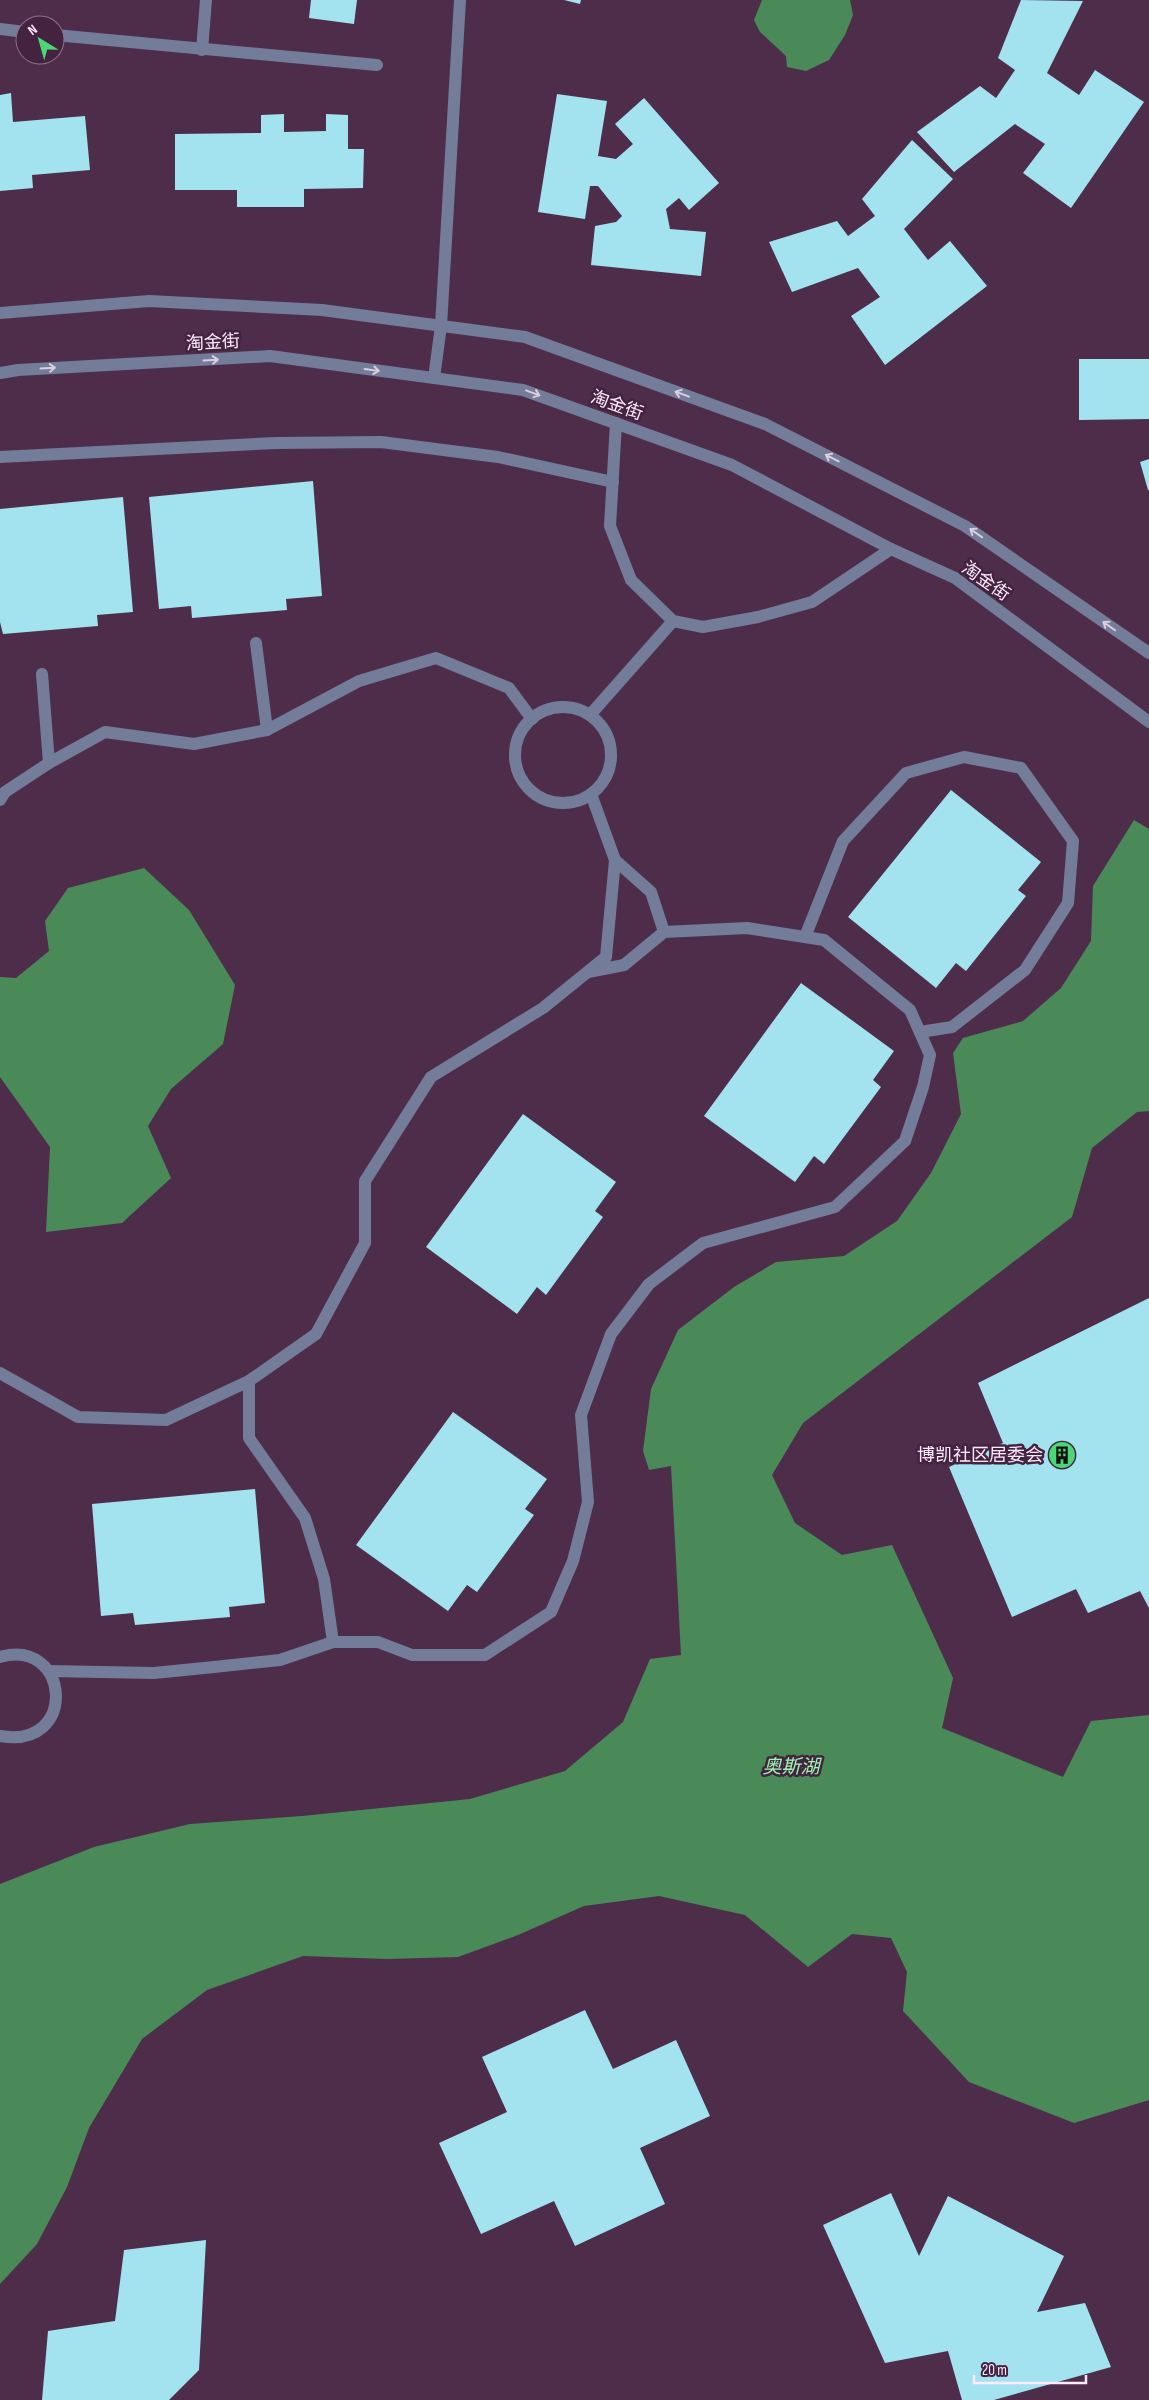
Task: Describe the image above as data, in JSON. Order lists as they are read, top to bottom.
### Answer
{
  "streets": {
    "street": ["淘金街"]
  },
  "water": ["奥斯湖"],
  "places": {
    "building": ["博凯社区居委会"]
  },
  "scale_bar": "20 m",
  "north": "top left"
}
